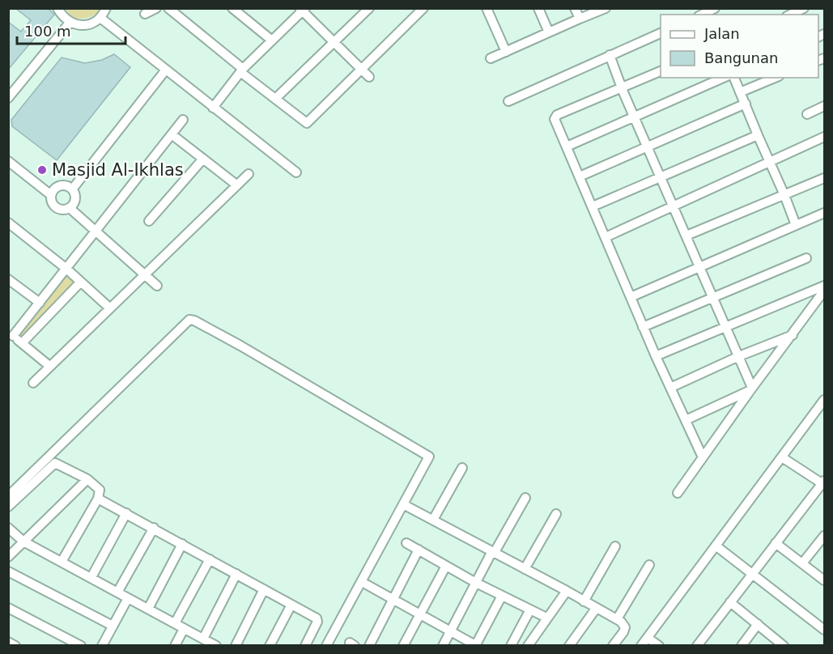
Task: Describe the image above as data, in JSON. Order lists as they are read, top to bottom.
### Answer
{
  "places": ["Masjid Al-Ikhlas"],
  "legend": ["Jalan", "Bangunan"],
  "scale_bar": "100 m"
}
